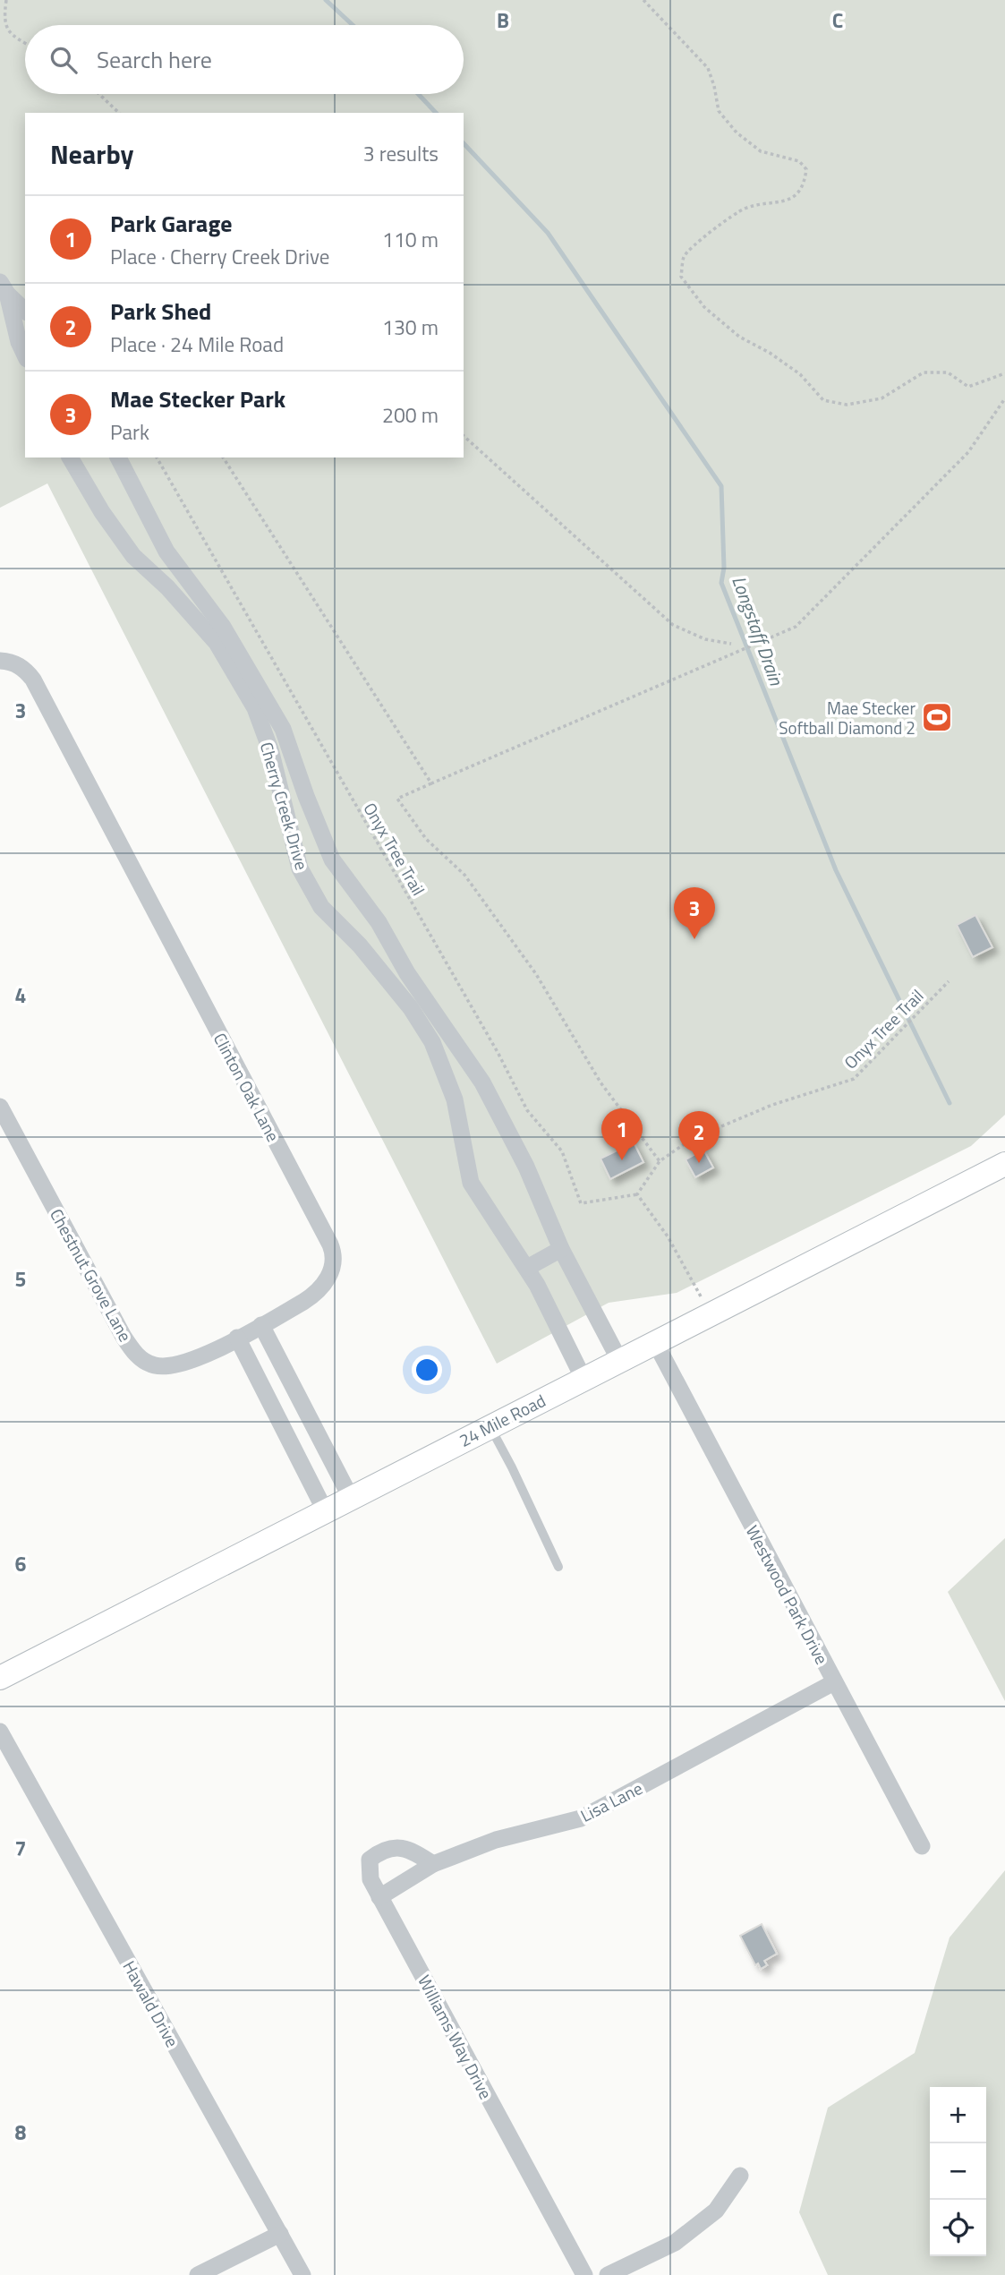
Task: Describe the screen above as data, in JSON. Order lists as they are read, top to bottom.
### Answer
{
  "streets": {
    "street": [
      "Cherry Creek Drive",
      "Clinton Oak Lane",
      "Chestnut Grove Lane",
      "24 Mile Road",
      "Westwood Park Drive",
      "Lisa Lane",
      "Hawald Drive",
      "Williams Way Drive"
    ],
    "path": ["Onyx Tree Trail"]
  },
  "crossings": [
    ["Cherry Creek Drive", "24 Mile Road"],
    ["Clinton Oak Lane", "Chestnut Grove Lane"],
    ["24 Mile Road", "Westwood Park Drive"],
    ["Westwood Park Drive", "Lisa Lane"],
    ["Lisa Lane", "Williams Way Drive"]
  ],
  "water": ["Longstaff Drain"],
  "places": {
    "sports": ["Mae Stecker Softball Diamond 2"]
  },
  "page": {
    "search": "Search here",
    "heading": ["Nearby", "3 results"],
    "list": [
      {
        "mark": "1",
        "name": "Park Garage",
        "note": "Place · Cherry Creek Drive",
        "value": "110 m"
      },
      {
        "mark": "2",
        "name": "Park Shed",
        "note": "Place · 24 Mile Road",
        "value": "130 m"
      },
      {
        "mark": "3",
        "name": "Mae Stecker Park",
        "note": "Park",
        "value": "200 m"
      }
    ],
    "pins": ["3", "1", "2"],
    "map_buttons": ["+", "−"]
  },
  "grid": {
    "columns": ["B", "C"],
    "rows": [
      "3",
      "4",
      "5",
      "6",
      "7",
      "8"
    ]
  }
}
